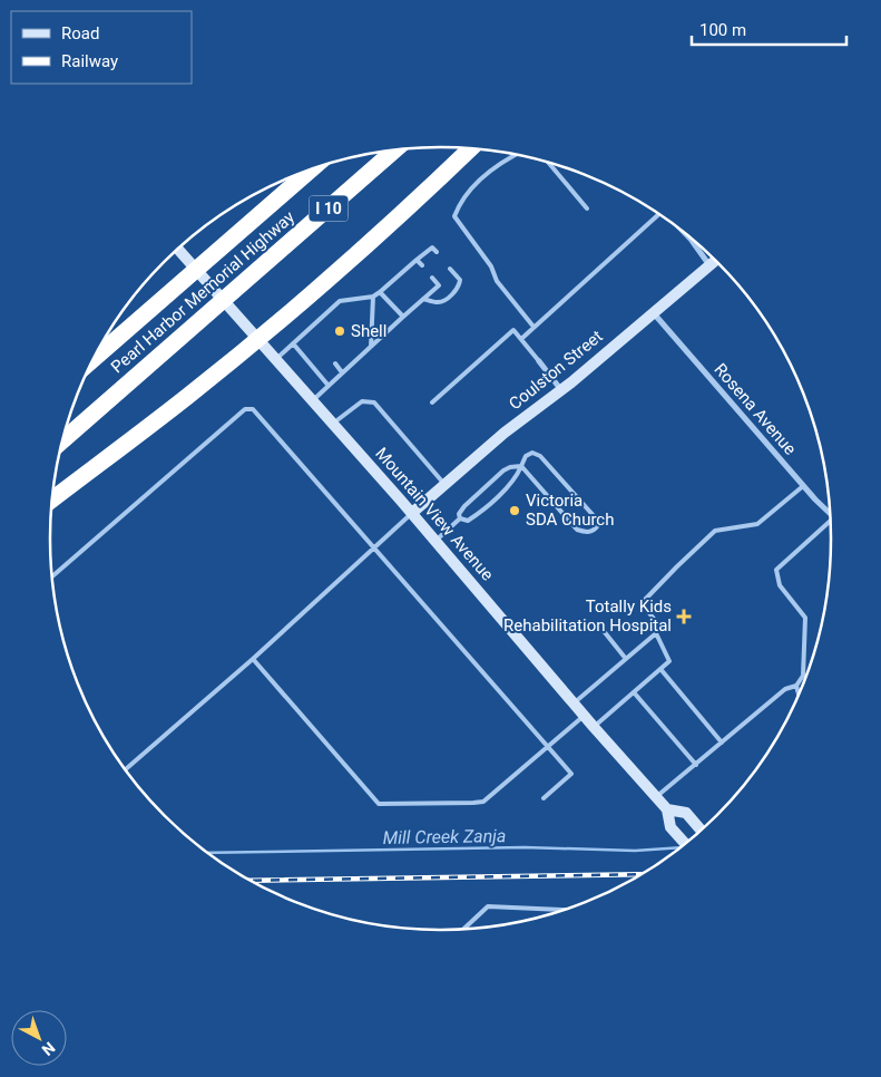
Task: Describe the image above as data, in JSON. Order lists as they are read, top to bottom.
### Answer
{
  "streets": {
    "highway": ["I 10", "Pearl Harbor Memorial Highway"],
    "main road": ["Coulston Street", "Mountain View Avenue"],
    "street": ["Rosena Avenue"]
  },
  "crossings": [
    ["Coulston Street", "Rosena Avenue"],
    ["Coulston Street", "Mountain View Avenue"]
  ],
  "water": ["Mill Creek Zanja"],
  "places": {
    "other": ["Shell", "Victoria SDA Church"],
    "health": ["Totally Kids Rehabilitation Hospital"]
  },
  "legend": ["Road", "Railway"],
  "scale_bar": "100 m",
  "north": "bottom right"
}
